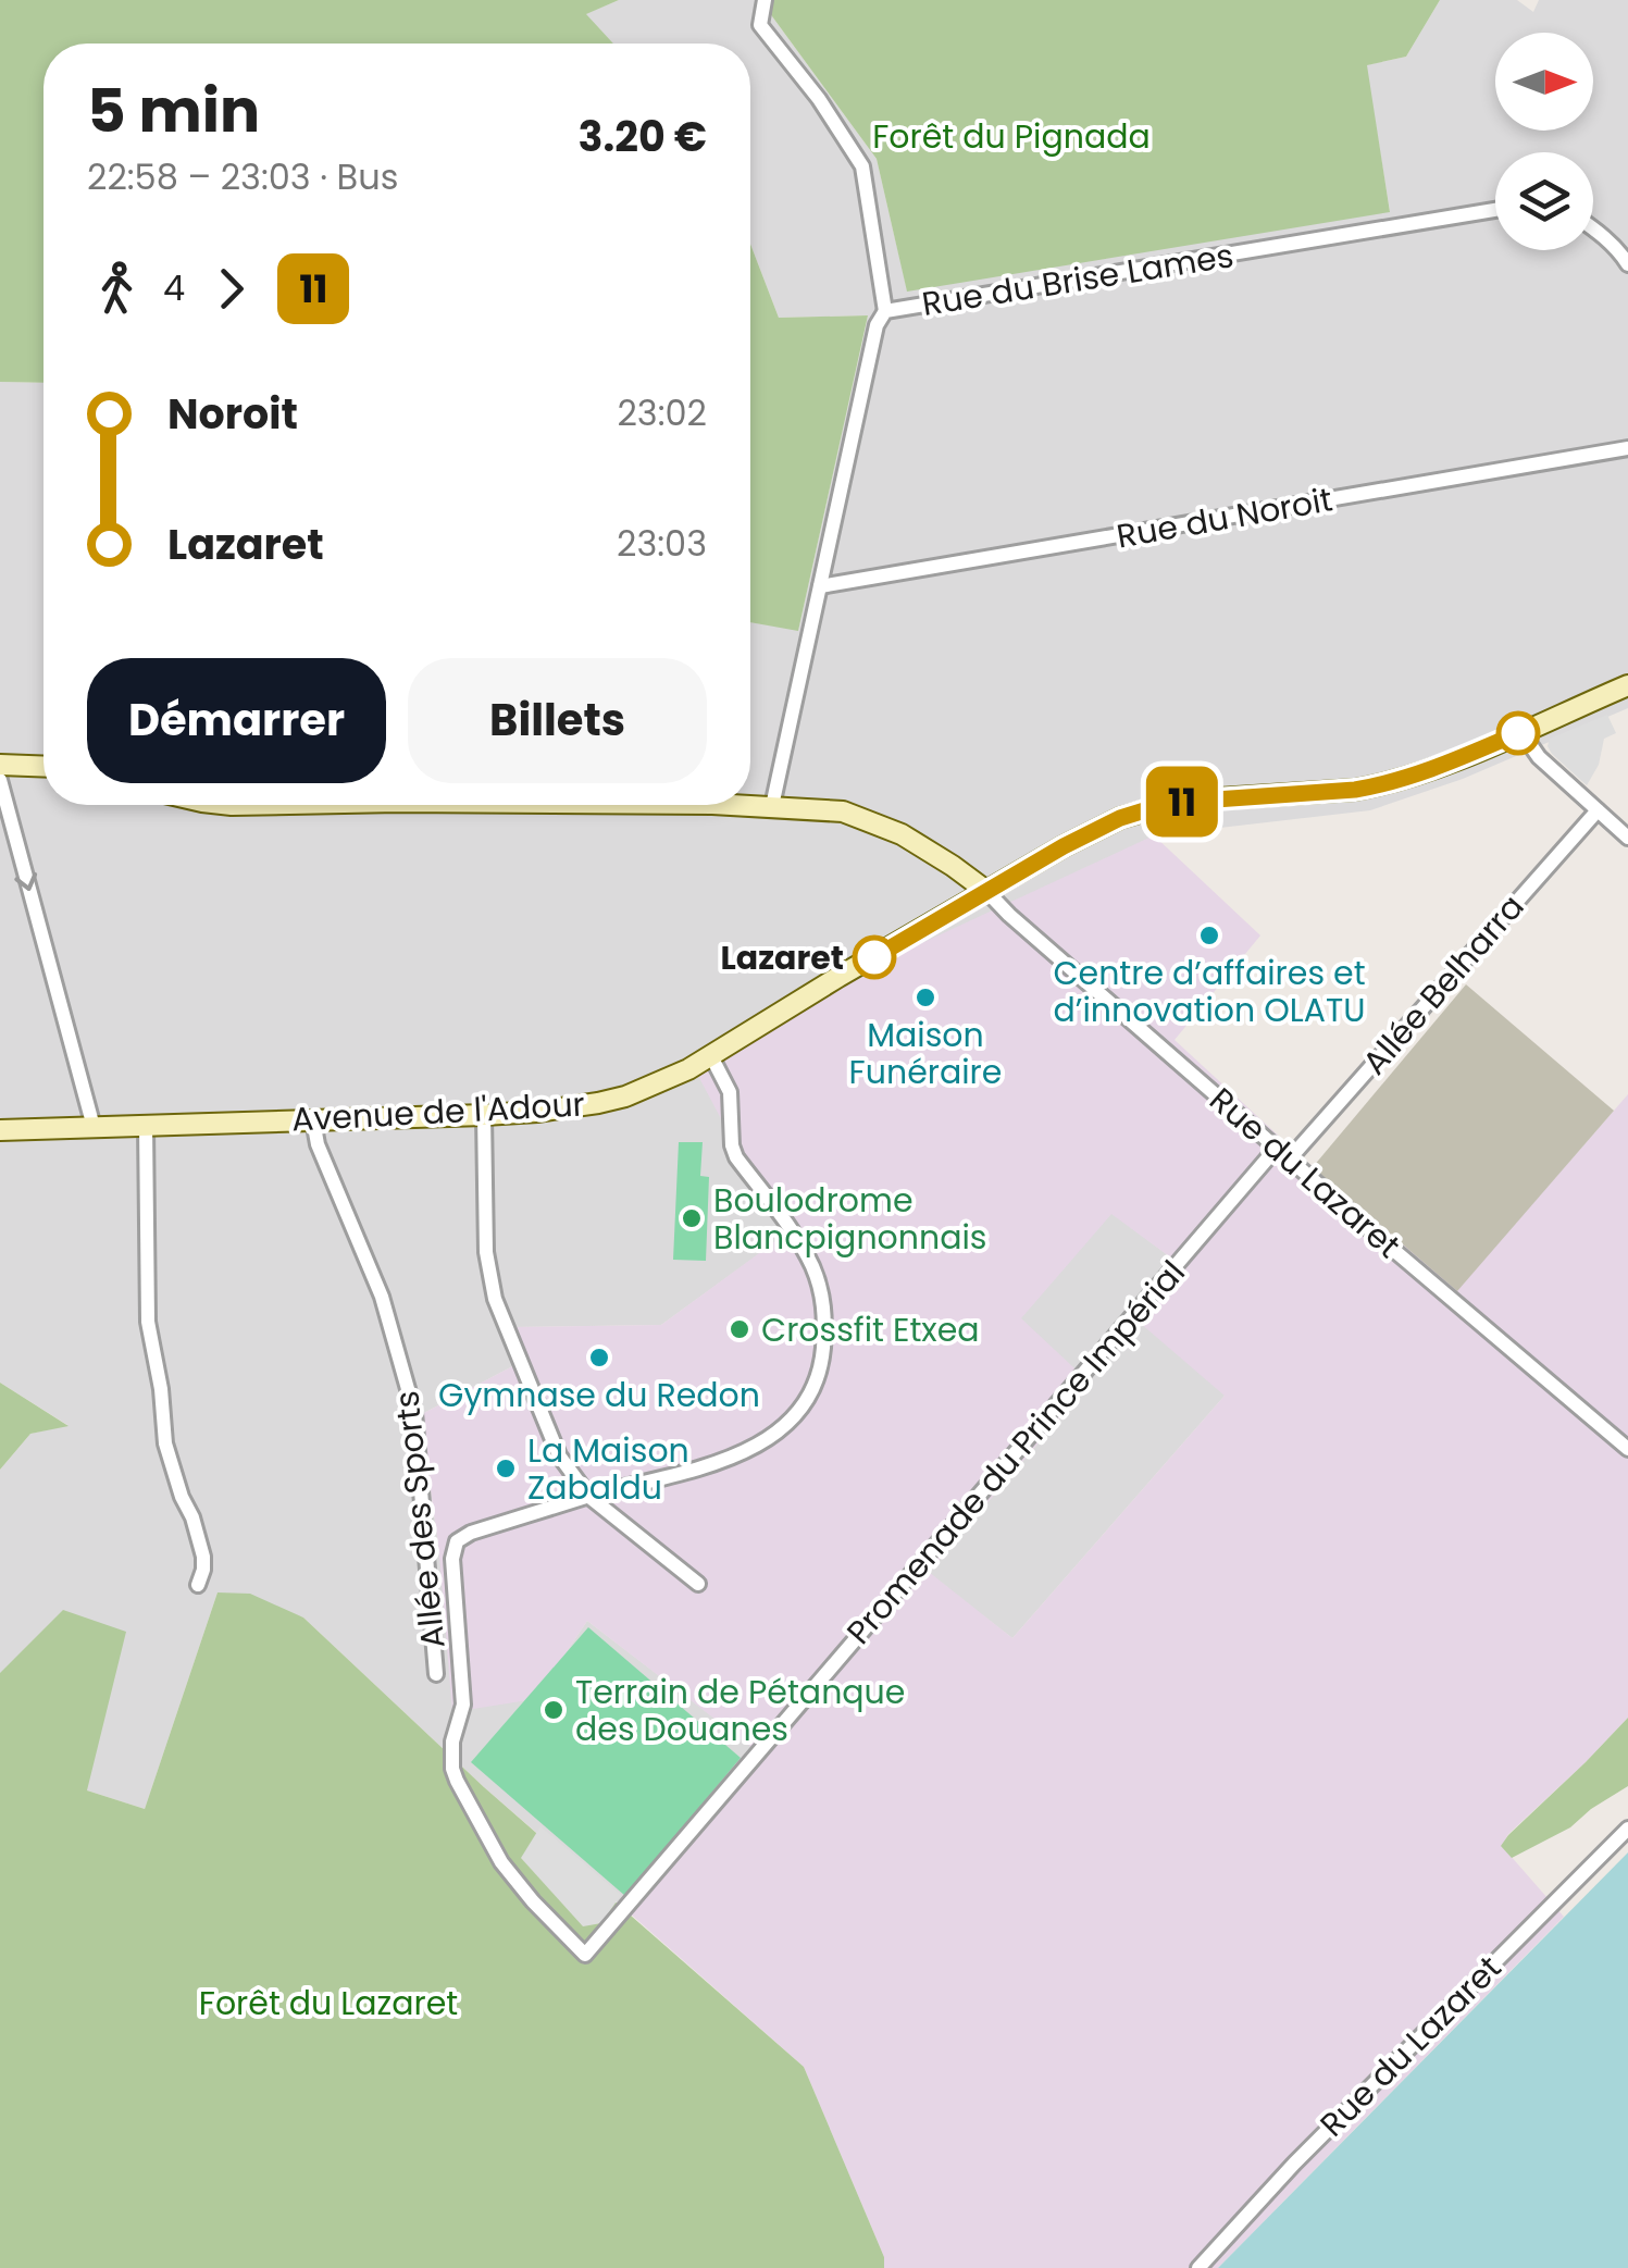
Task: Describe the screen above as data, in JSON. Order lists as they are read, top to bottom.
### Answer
{
  "streets": {
    "main road": ["Avenue de l'Adour"],
    "street": [
      "Rue du Brise Lames",
      "Rue du Noroit",
      "Allée Belharra",
      "Rue du Lazaret",
      "Promenade du Prince Impérial",
      "Allée des Sports"
    ]
  },
  "crossings": [
    ["Rue du Brise Lames", "Rue du Noroit"],
    ["Allée Belharra", "Rue du Lazaret"],
    ["Avenue de l'Adour", "Rue du Lazaret"],
    ["Avenue de l'Adour", "Allée des Sports"],
    ["Rue du Lazaret", "Promenade du Prince Impérial"]
  ],
  "parks": ["Forêt du Pignada", "Forêt du Lazaret"],
  "places": [
    "Centre d’affaires et d’innovation OLATU",
    "Lazaret",
    "Maison Funéraire",
    "Boulodrome Blancpignonnais",
    "Crossfit Etxea",
    "Gymnase du Redon",
    "La Maison Zabaldu",
    "Terrain de Pétanque des Douanes"
  ],
  "lines": ["bus line 11"],
  "north": "right",
  "page": {
    "on_map": "11",
    "heading": ["5 min", "22:58 – 23:03 · Bus", "3.20 €"],
    "legs": ["4", "11"],
    "list": [
      {
        "name": "Noroit",
        "value": "23:02"
      },
      {
        "name": "Lazaret",
        "value": "23:03"
      }
    ],
    "buttons": ["Démarrer", "Billets"]
  }
}
